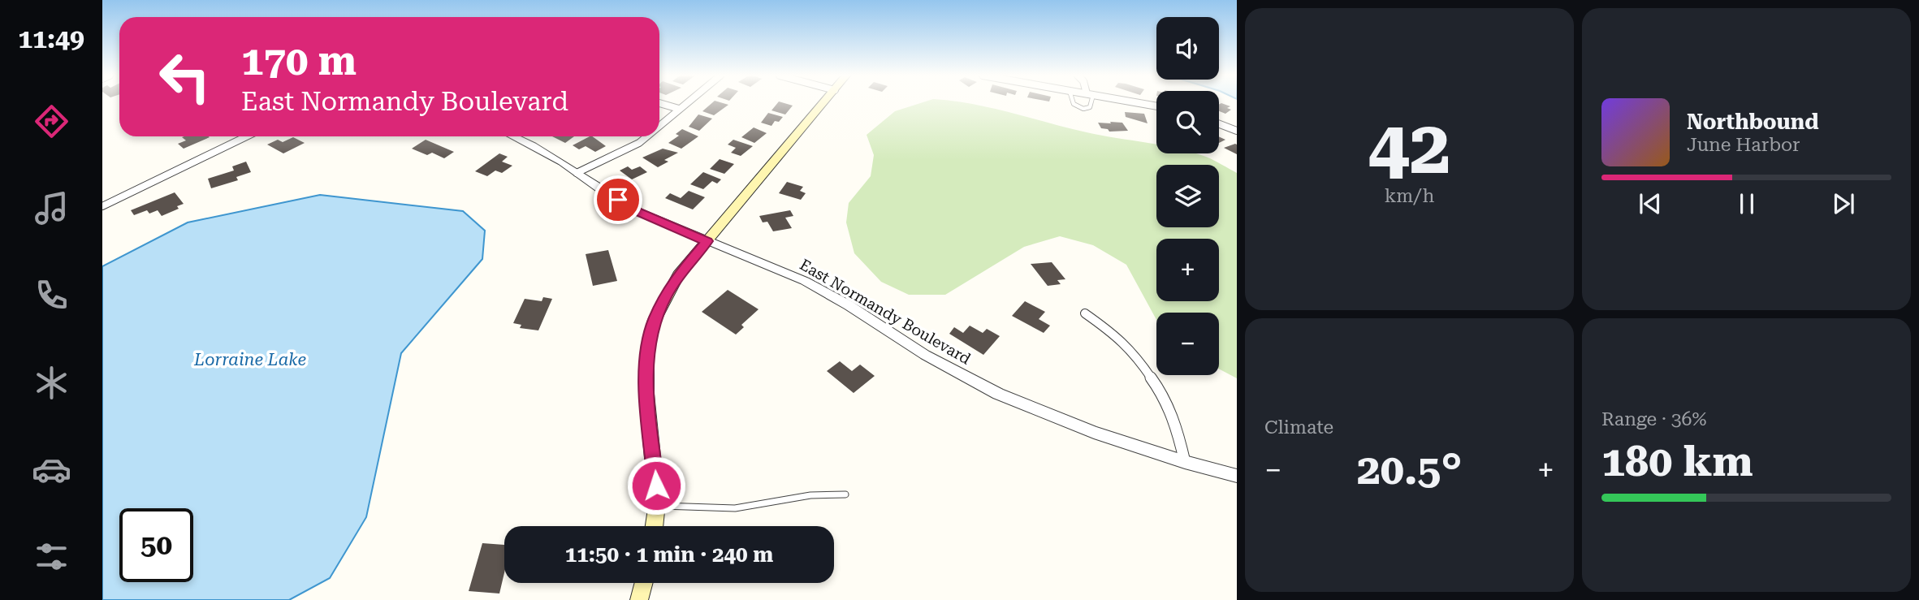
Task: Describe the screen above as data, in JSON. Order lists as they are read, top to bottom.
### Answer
{
  "streets": {
    "street": ["East Normandy Boulevard"]
  },
  "water": ["Lorraine Lake"],
  "page": {
    "tabs": "11:49",
    "tile": [
      ["42", "km/h"],
      "Climate",
      ["Range · 36%", "180 km"]
    ],
    "map_buttons": ["+", "−"],
    "turn": ["170 m", "East Normandy Boulevard"],
    "song": ["Northbound", "June Harbor"],
    "heat": ["−", "20.5°", "+"],
    "limit": "50",
    "trip": "11:50 · 1 min · 240 m"
  }
}
